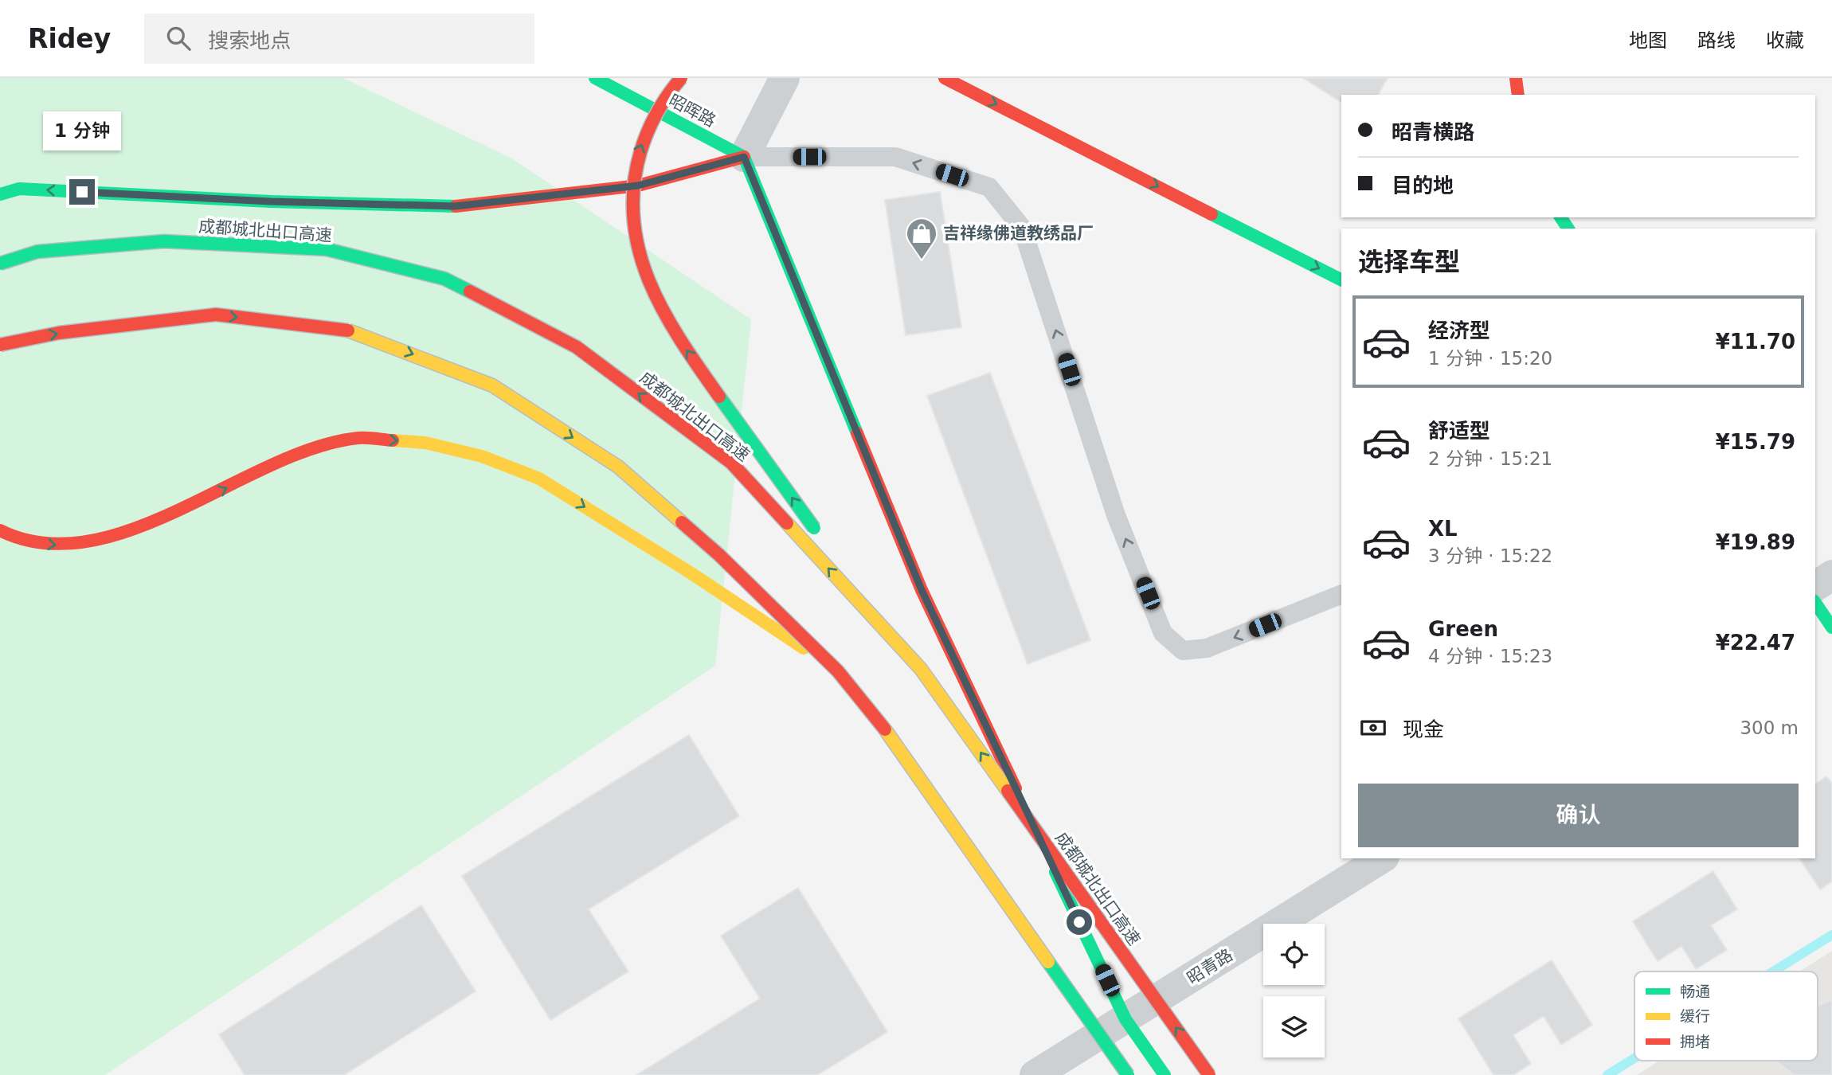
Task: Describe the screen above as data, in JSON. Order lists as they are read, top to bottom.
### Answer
{
  "streets": {
    "main road": ["昭晖路", "成都城北出口高速"],
    "street": ["昭青路"]
  },
  "places": {
    "shop": ["吉祥缘佛道教绣品厂"]
  },
  "legend": ["畅通", "缓行", "拥堵"],
  "page": {
    "header": "Ridey",
    "search": "搜索地点",
    "nav": ["地图", "路线", "收藏"],
    "banner": ["昭青横路", "目的地"],
    "bubble": "1 分钟",
    "heading": "选择车型",
    "list": [
      {
        "name": "经济型",
        "note": "1 分钟 · 15:20",
        "value": "¥11.70"
      },
      {
        "name": "舒适型",
        "note": "2 分钟 · 15:21",
        "value": "¥15.79"
      },
      {
        "name": "XL",
        "note": "3 分钟 · 15:22",
        "value": "¥19.89"
      },
      {
        "name": "Green",
        "note": "4 分钟 · 15:23",
        "value": "¥22.47"
      }
    ],
    "pay": ["现金", "300 m"],
    "buttons": "确认"
  }
}
